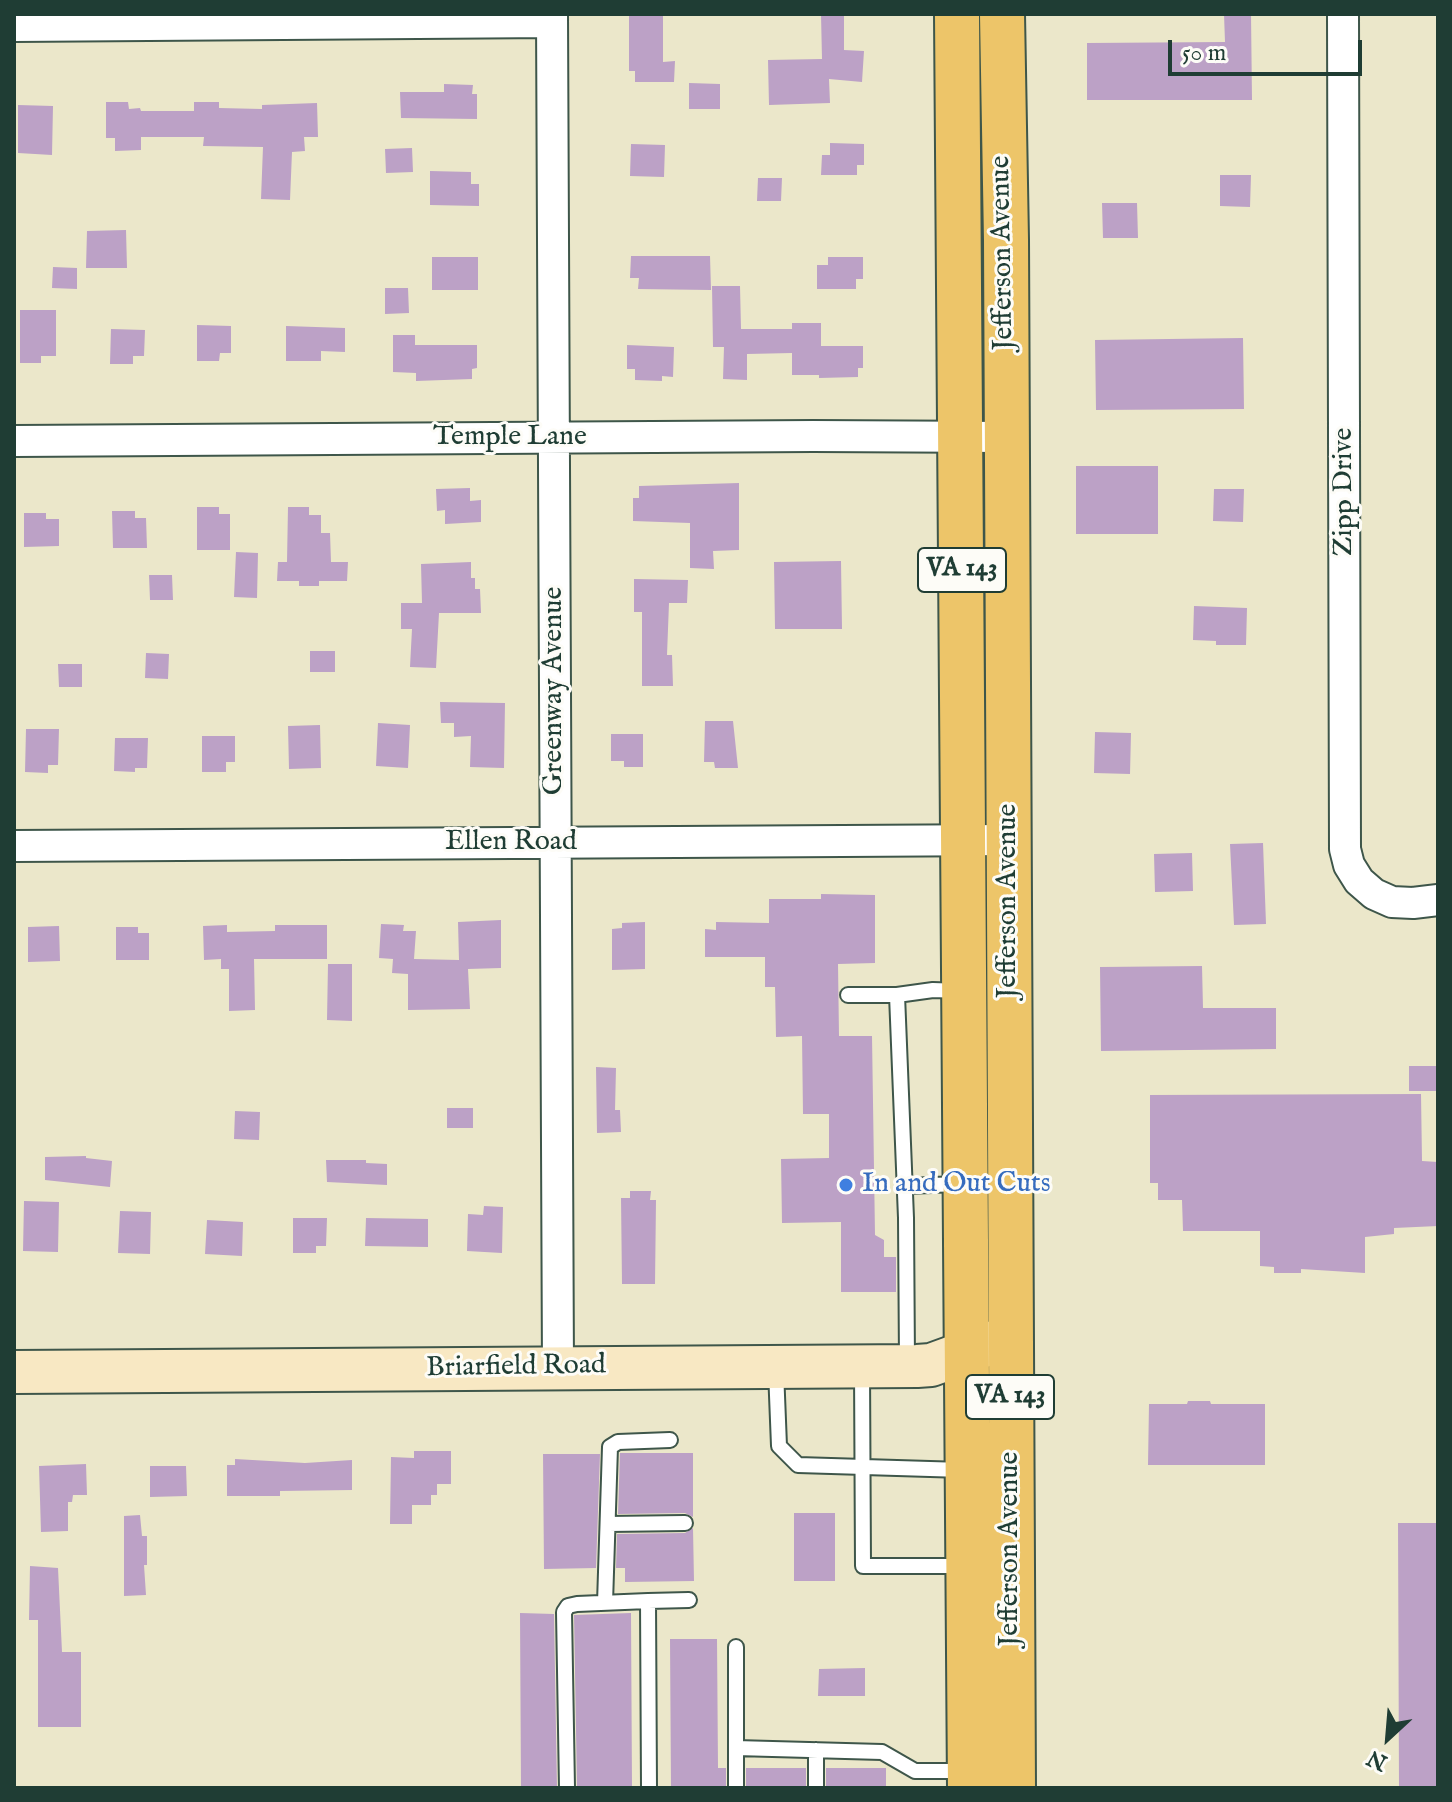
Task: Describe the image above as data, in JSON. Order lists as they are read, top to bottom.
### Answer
{
  "streets": {
    "main road": ["Jefferson Avenue", "VA 143", "Briarfield Road"],
    "street": [
      "Temple Lane",
      "Zipp Drive",
      "Greenway Avenue",
      "Ellen Road"
    ]
  },
  "crossings": [
    ["Jefferson Avenue", "Temple Lane"],
    ["Jefferson Avenue", "Ellen Road"],
    ["Jefferson Avenue", "Briarfield Road"],
    ["Temple Lane", "Greenway Avenue"],
    ["Greenway Avenue", "Ellen Road"],
    ["Greenway Avenue", "Briarfield Road"]
  ],
  "places": ["In and Out Cuts"],
  "scale_bar": "50 m",
  "north": "bottom left"
}
